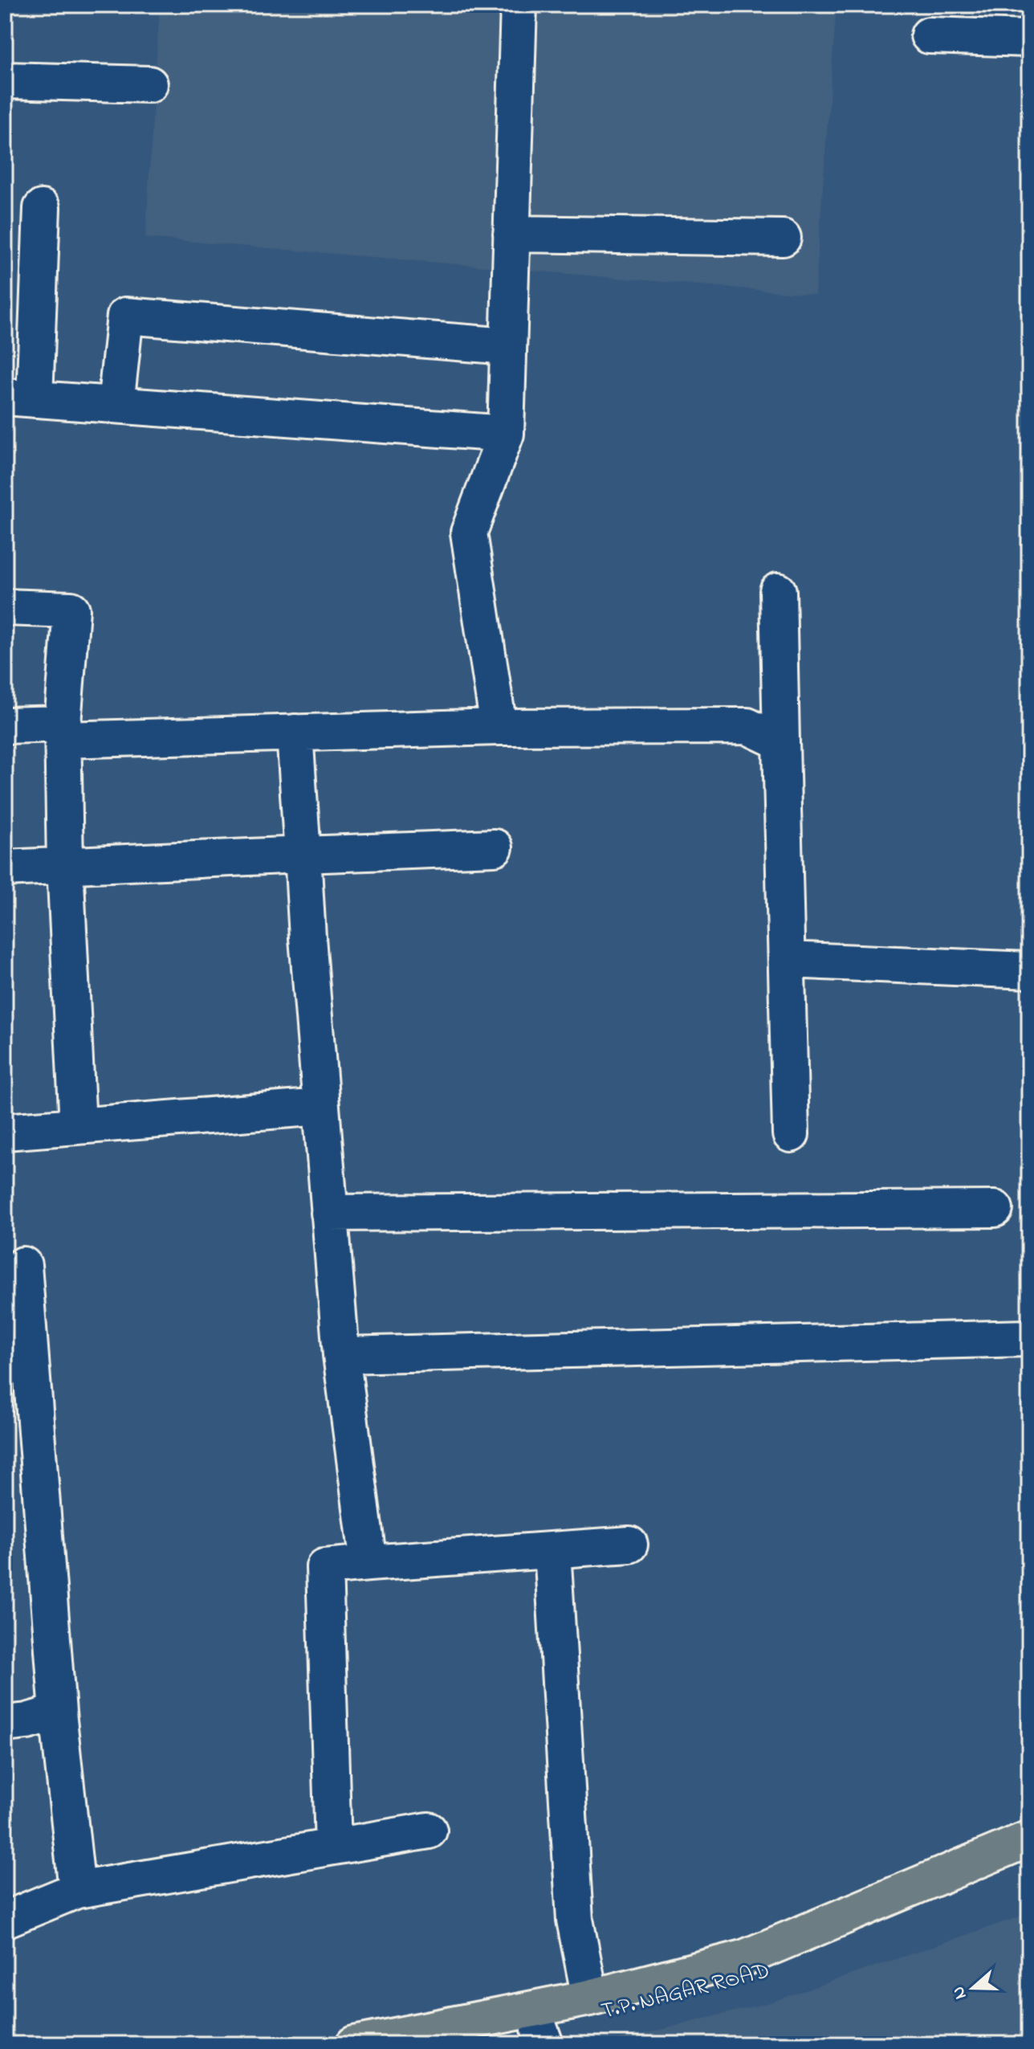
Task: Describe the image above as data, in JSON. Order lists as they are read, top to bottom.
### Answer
{
  "streets": {
    "main road": ["T.P. NAGAR ROAD"]
  },
  "north": "left"
}
